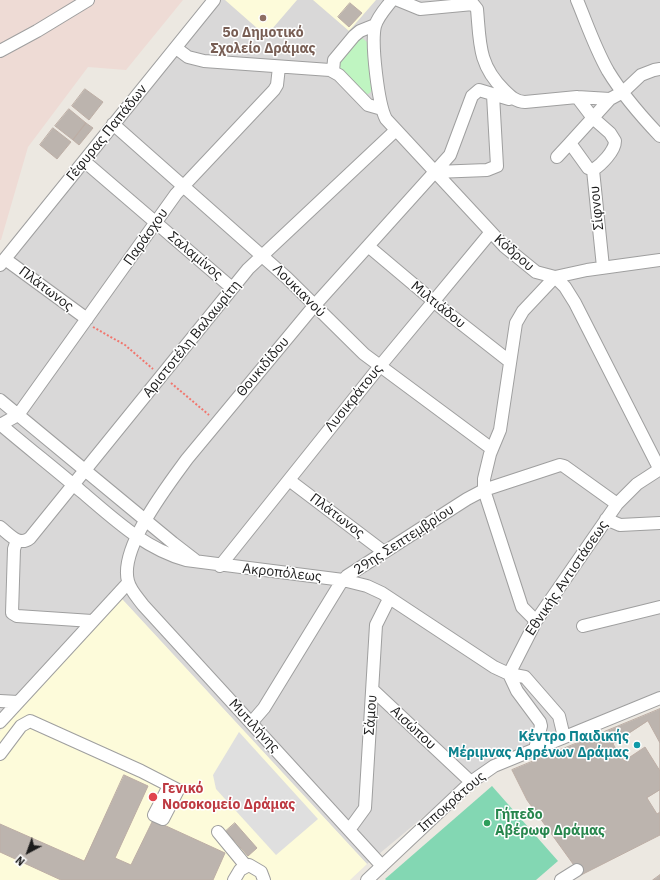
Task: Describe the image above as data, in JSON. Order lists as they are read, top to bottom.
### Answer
{
  "streets": {
    "street": [
      "Γέφυρας Παπάδων",
      "Σίφνου",
      "Παράσχου",
      "Κόδρου",
      "Σαλαμίνος",
      "Πλάτωνος",
      "Λουκιανού",
      "Μιλτιάδου",
      "Αριστοτέλη Βαλαωρίτη",
      "Θουκιδίδου",
      "Λυσικράτους",
      "29ης Σεπτεμβρίου",
      "Ακροπόλεως",
      "Εθνικής Αντιστάσεως",
      "Σάμου",
      "Μυτιλήνης",
      "Αισώπου",
      "Ιπποκράτους"
    ]
  },
  "crossings": [
    ["Γέφυρας Παπάδων", "Σαλαμίνος"],
    ["Γέφυρας Παπάδων", "Πλάτωνος"],
    ["Γέφυρας Παπάδων", "Λουκιανού"],
    ["Παράσχου", "Σαλαμίνος"],
    ["Παράσχου", "Πλάτωνος"],
    ["Παράσχου", "Λουκιανού"],
    ["Παράσχου", "Ακροπόλεως"],
    ["Κόδρου", "Αριστοτέλη Βαλαωρίτη"],
    ["Κόδρου", "Θουκιδίδου"],
    ["Κόδρου", "Λυσικράτους"],
    ["Σαλαμίνος", "Αριστοτέλη Βαλαωρίτη"],
    ["Πλάτωνος", "Λυσικράτους"],
    ["Πλάτωνος", "29ης Σεπτεμβρίου"],
    ["Λουκιανού", "Αριστοτέλη Βαλαωρίτη"],
    ["Λουκιανού", "Θουκιδίδου"],
    ["Λουκιανού", "Λυσικράτους"],
    ["Μιλτιάδου", "Θουκιδίδου"],
    ["Μιλτιάδου", "Λυσικράτους"],
    ["Αριστοτέλη Βαλαωρίτη", "Ακροπόλεως"],
    ["Θουκιδίδου", "Ακροπόλεως"],
    ["Θουκιδίδου", "Μυτιλήνης"],
    ["Λυσικράτους", "Ακροπόλεως"],
    ["29ης Σεπτεμβρίου", "Ακροπόλεως"],
    ["29ης Σεπτεμβρίου", "Εθνικής Αντιστάσεως"],
    ["29ης Σεπτεμβρίου", "Μυτιλήνης"],
    ["Ακροπόλεως", "Εθνικής Αντιστάσεως"],
    ["Ακροπόλεως", "Σάμου"],
    ["Ακροπόλεως", "Ιπποκράτους"],
    ["Σάμου", "Μυτιλήνης"],
    ["Σάμου", "Αισώπου"],
    ["Μυτιλήνης", "Ιπποκράτους"],
    ["Αισώπου", "Ιπποκράτους"]
  ],
  "places": [
    "5ο Δημοτικό Σχολείο Δράμας",
    "Κέντρο Παιδικής Μέριμνας Αρρένων Δράμας",
    "Γενικό Νοσοκομείο Δράμας",
    "Γήπεδο Αβέρωφ Δράμας"
  ],
  "north": "bottom left"
}
